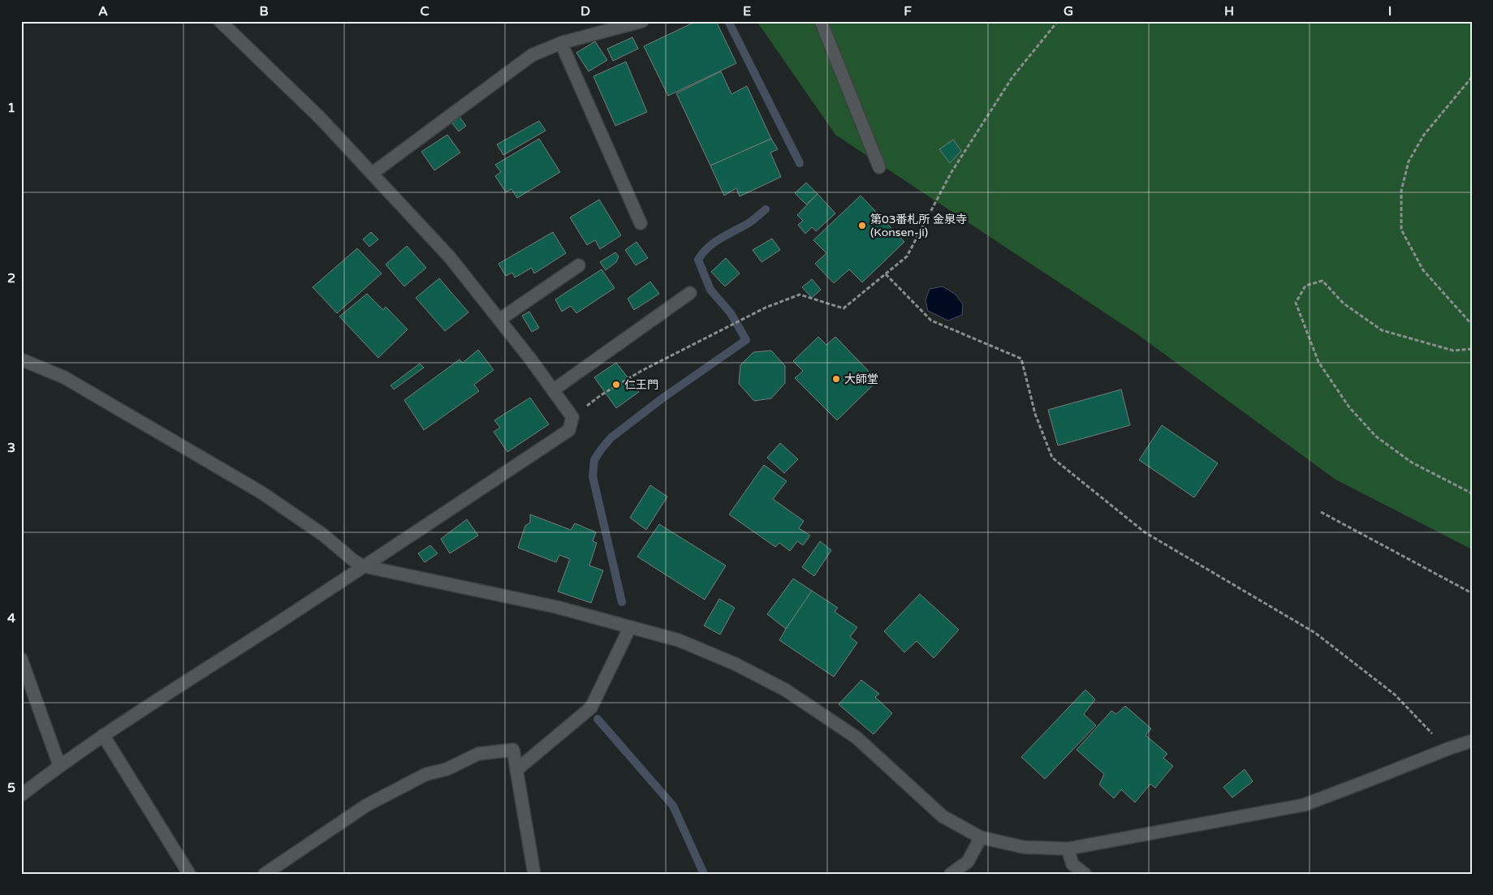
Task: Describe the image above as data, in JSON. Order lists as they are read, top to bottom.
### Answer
{
  "places": ["第03番札所 金泉寺 (Konsen-ji)", "大師堂", "仁王門"],
  "grid": {
    "columns": [
      "A",
      "B",
      "C",
      "D",
      "E",
      "F",
      "G",
      "H",
      "I"
    ],
    "rows": [
      "1",
      "2",
      "3",
      "4",
      "5"
    ]
  }
}
